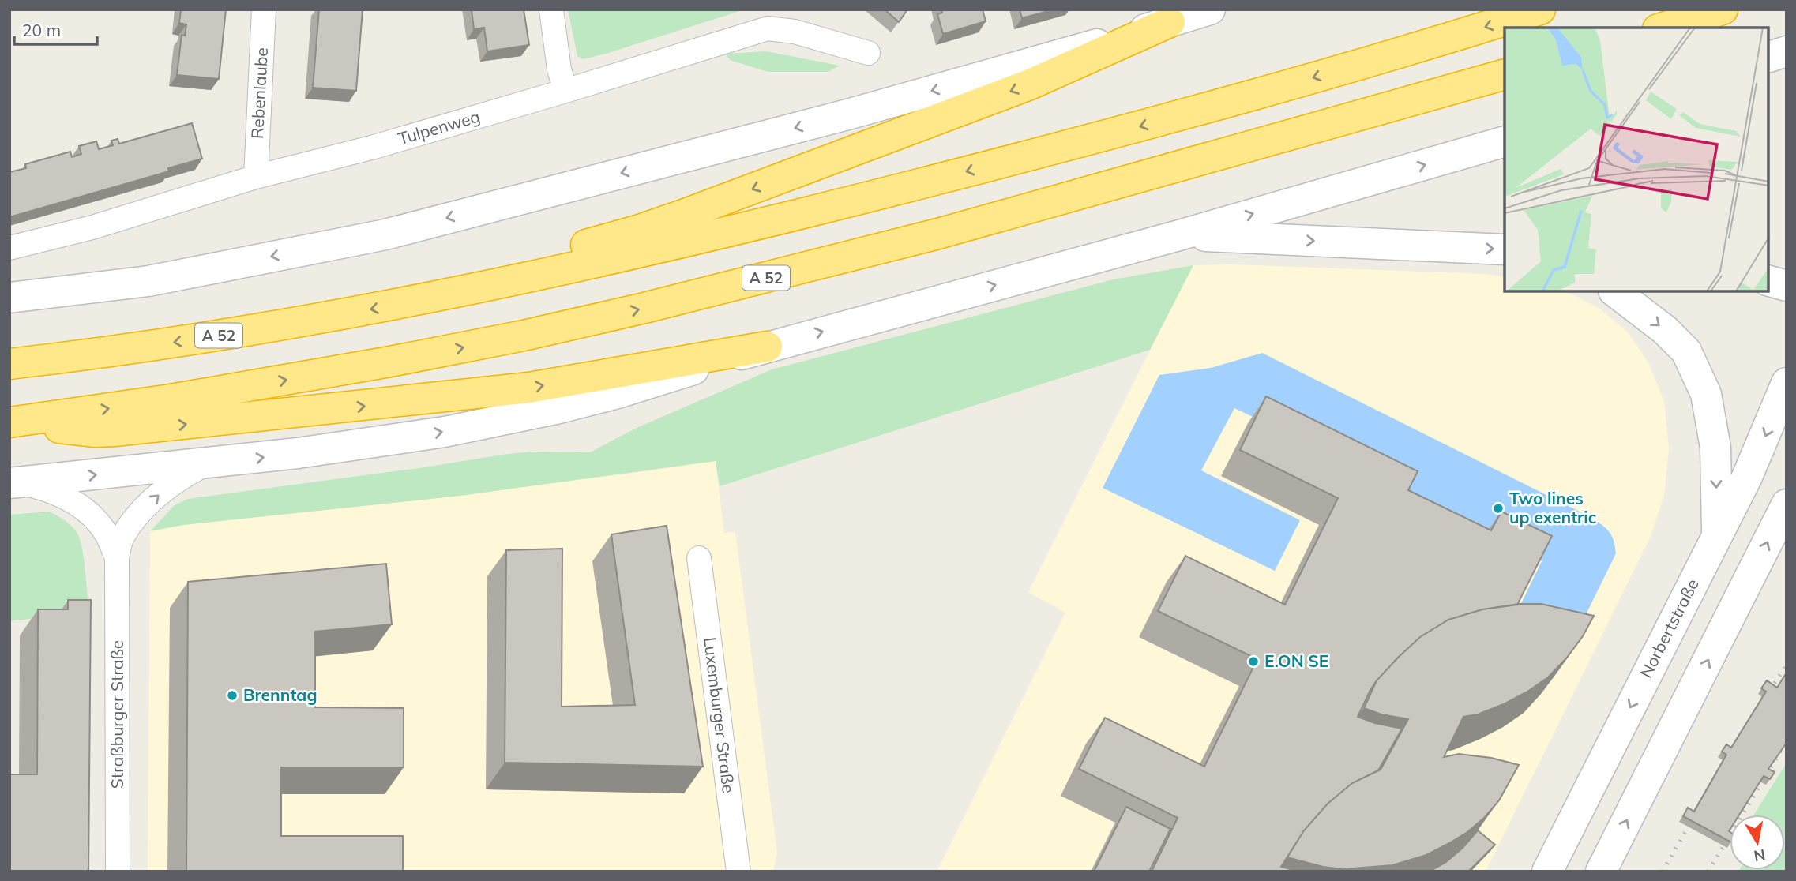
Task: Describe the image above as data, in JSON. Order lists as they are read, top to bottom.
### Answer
{
  "streets": {
    "highway": ["A 52"],
    "main road": ["Norbertstraße"],
    "street": [
      "Rebenlaube",
      "Tulpenweg",
      "Straßburger Straße",
      "Luxemburger Straße"
    ]
  },
  "crossings": [
    ["Rebenlaube", "Tulpenweg"]
  ],
  "places": ["Two lines up exentric", "E.ON SE", "Brenntag"],
  "scale_bar": "20 m",
  "north": "bottom"
}
